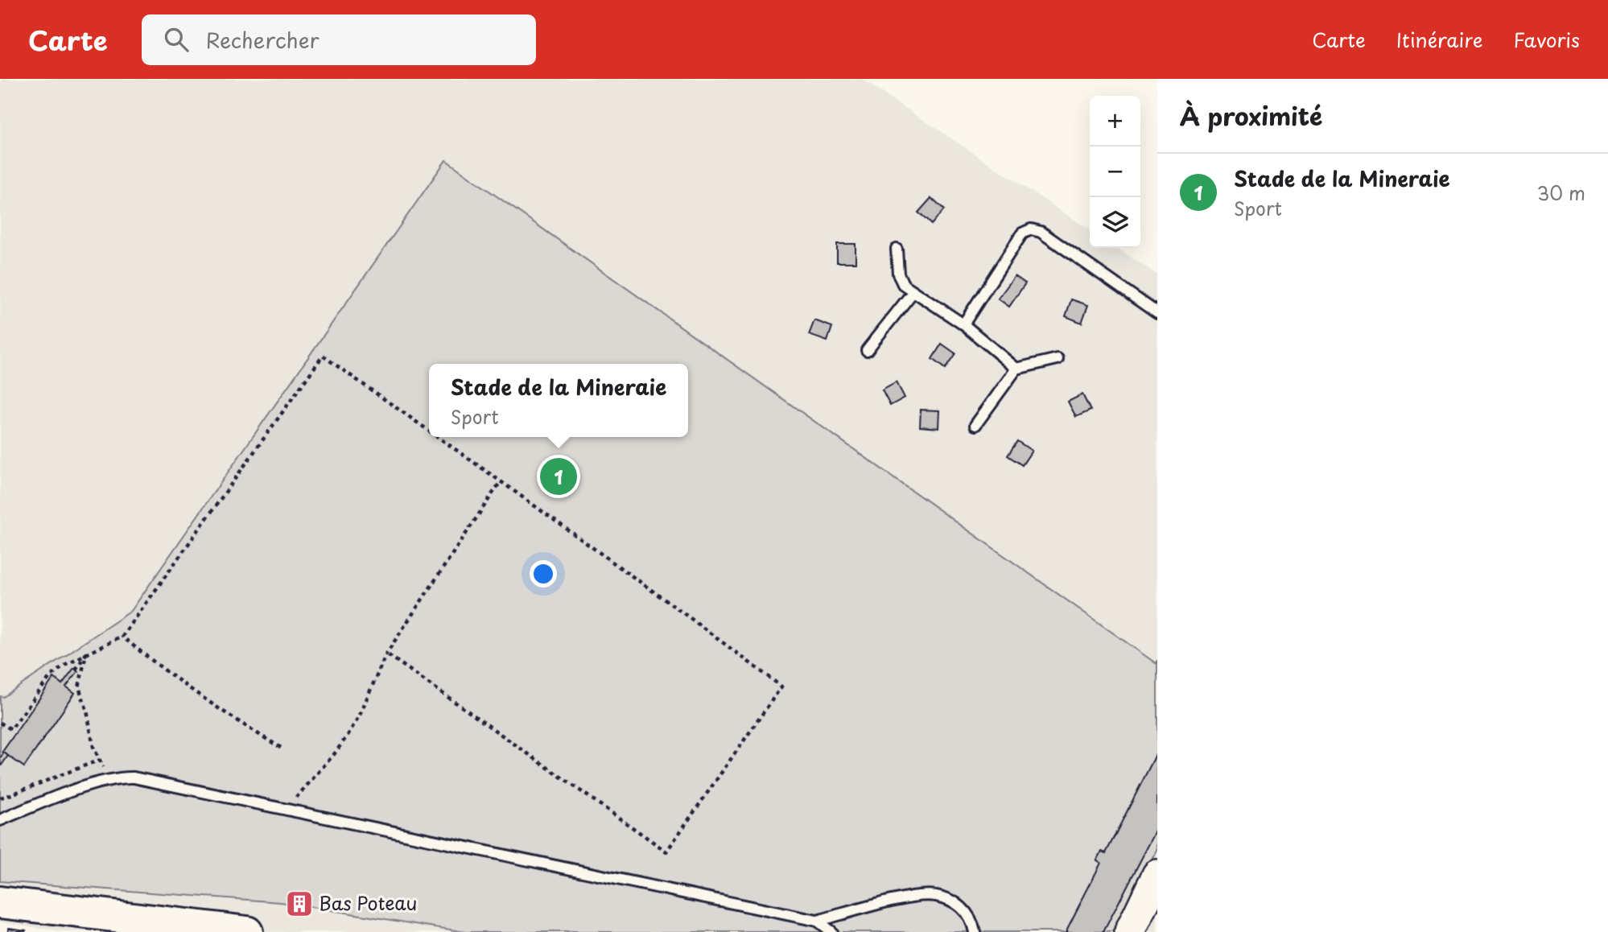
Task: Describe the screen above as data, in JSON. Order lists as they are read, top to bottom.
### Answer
{
  "places": {
    "building": ["Bas Poteau"]
  },
  "page": {
    "header": "Carte",
    "search": "Rechercher",
    "nav": ["Carte", "Itinéraire", "Favoris"],
    "heading": "À proximité",
    "map_buttons": ["+", "−"],
    "list": [
      {
        "mark": "1",
        "name": "Stade de la Mineraie",
        "note": "Sport",
        "value": "30 m"
      }
    ],
    "popup": ["Stade de la Mineraie", "Sport"],
    "pins": "1"
  }
}
